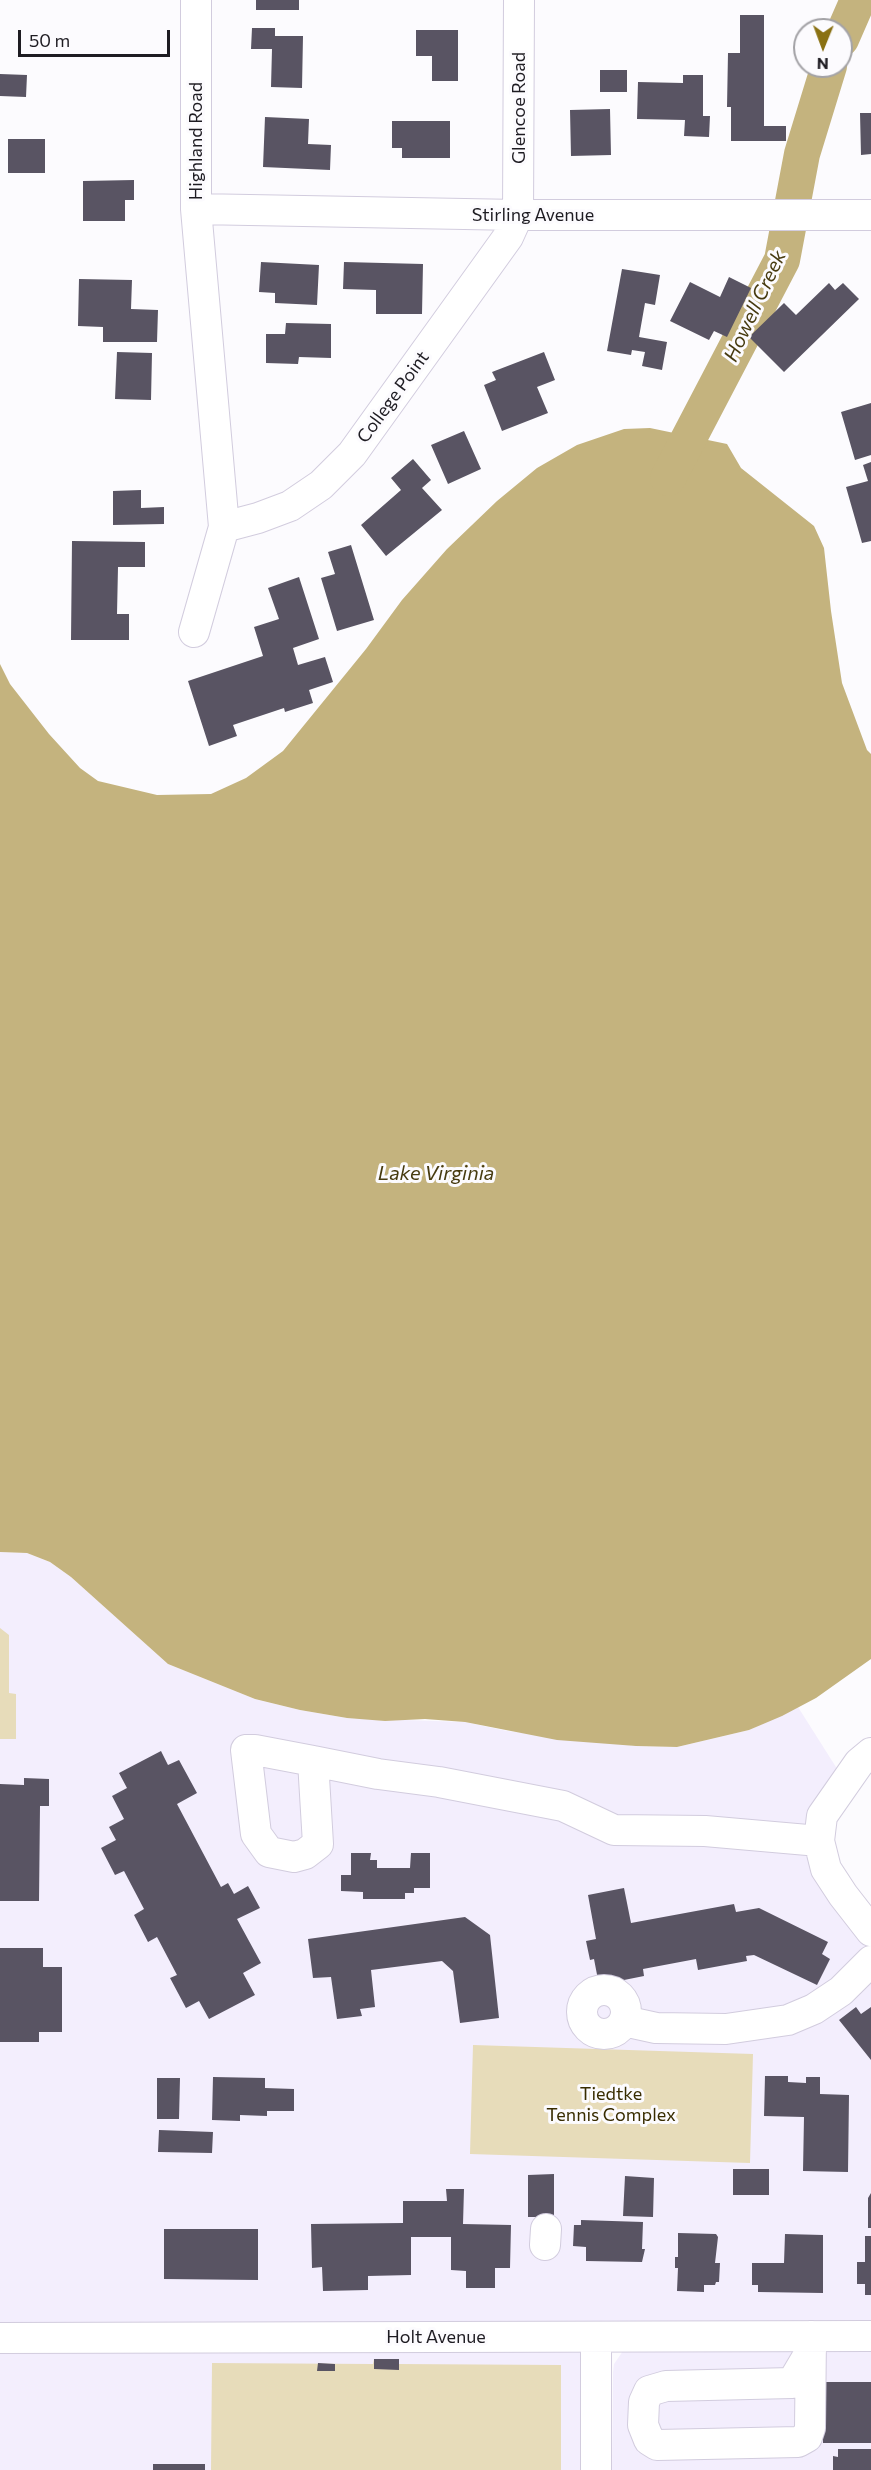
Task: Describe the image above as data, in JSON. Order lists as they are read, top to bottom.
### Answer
{
  "streets": {
    "street": [
      "Glencoe Road",
      "Highland Road",
      "Stirling Avenue",
      "College Point",
      "Holt Avenue"
    ]
  },
  "crossings": [
    ["Glencoe Road", "Stirling Avenue"],
    ["Glencoe Road", "College Point"],
    ["Highland Road", "Stirling Avenue"],
    ["Stirling Avenue", "College Point"]
  ],
  "water": ["Howell Creek", "Lake Virginia"],
  "parks": ["Tiedtke Tennis Complex"],
  "scale_bar": "50 m",
  "north": "bottom"
}
